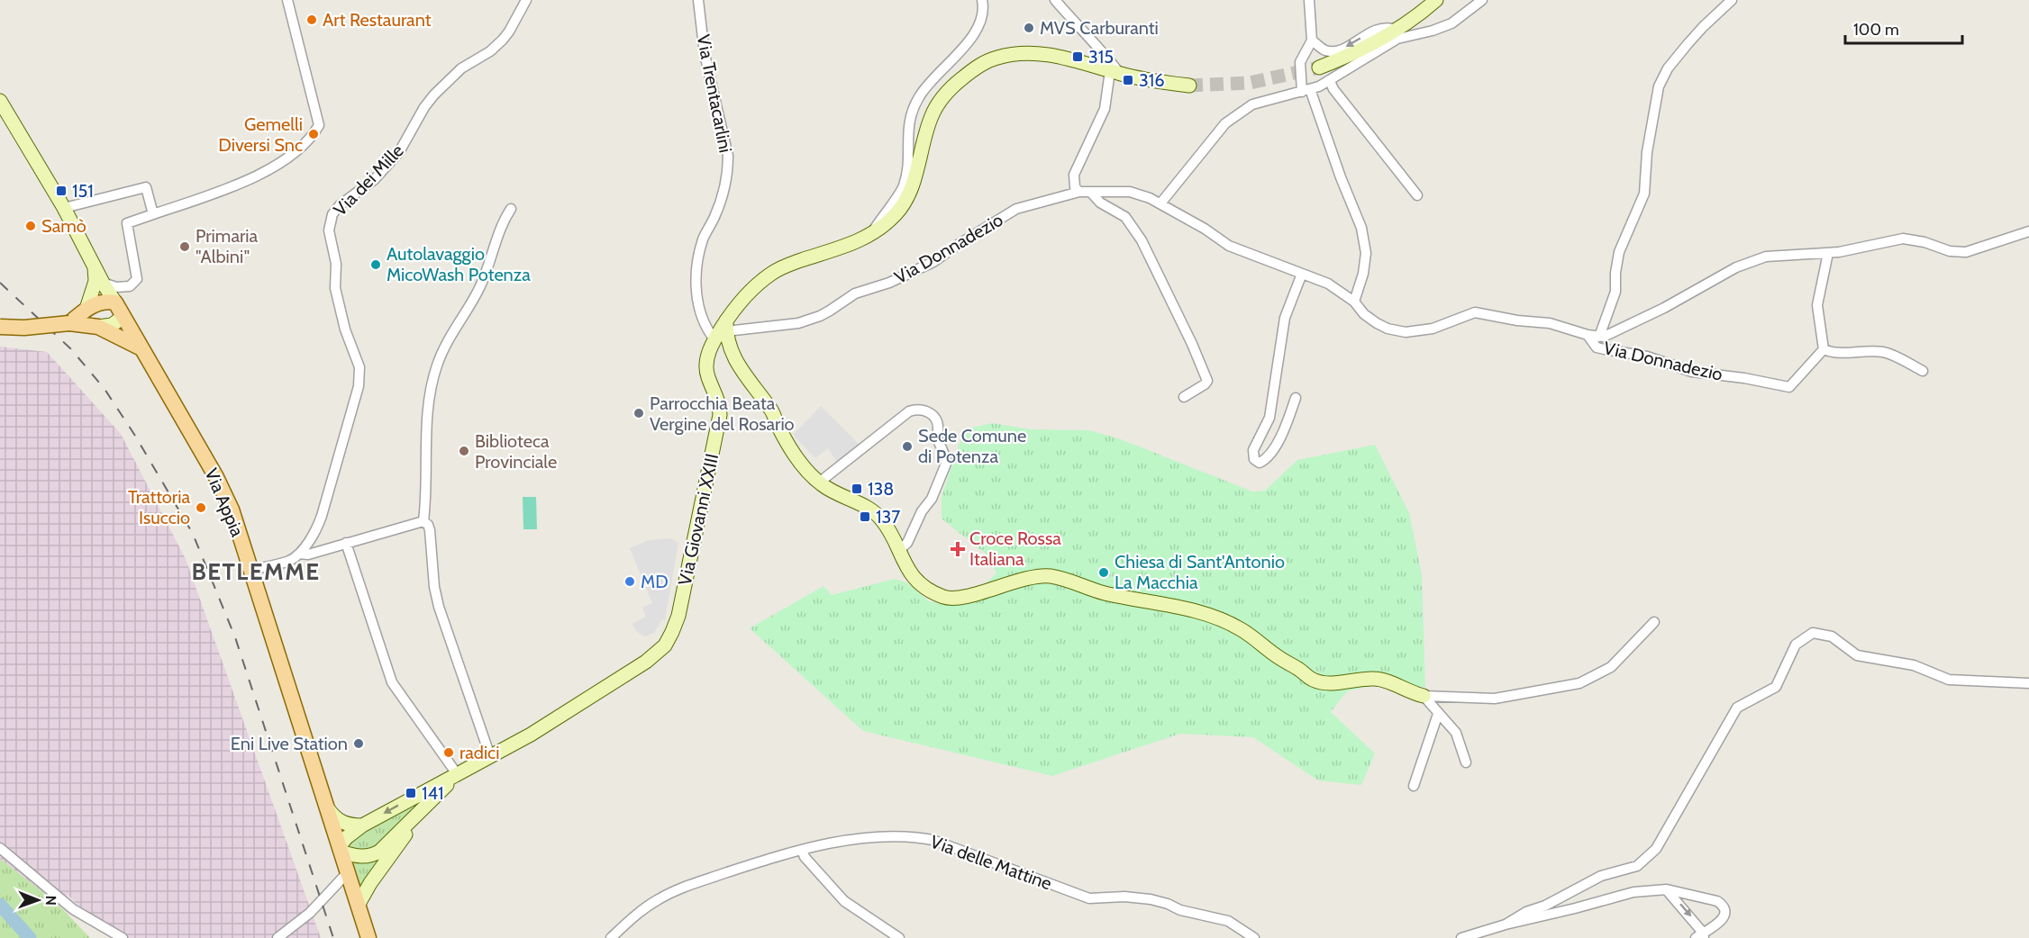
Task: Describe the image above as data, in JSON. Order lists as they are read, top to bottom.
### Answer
{
  "streets": {
    "main road": ["Via Appia", "Via Giovanni XXIII"],
    "street": [
      "Via Trentacarlini",
      "Via dei Mille",
      "Via Donnadezio",
      "Via delle Mattine"
    ]
  },
  "districts": ["BETLEMME"],
  "places": {
    "other": [
      "Art Restaurant",
      "MVS Carburanti",
      "Gemelli Diversi Snc",
      "Samò",
      "Primaria \"Albini\"",
      "Autolavaggio MicoWash Potenza",
      "Parrocchia Beata Vergine del Rosario",
      "Sede Comune di Potenza",
      "Biblioteca Provinciale",
      "Trattoria Isuccio",
      "Chiesa di Sant'Antonio La Macchia",
      "MD",
      "Eni Live Station",
      "radici"
    ],
    "transit": [
      "315",
      "316",
      "151",
      "138",
      "137",
      "141"
    ],
    "health": ["Croce Rossa Italiana"]
  },
  "scale_bar": "100 m",
  "north": "right"
}
